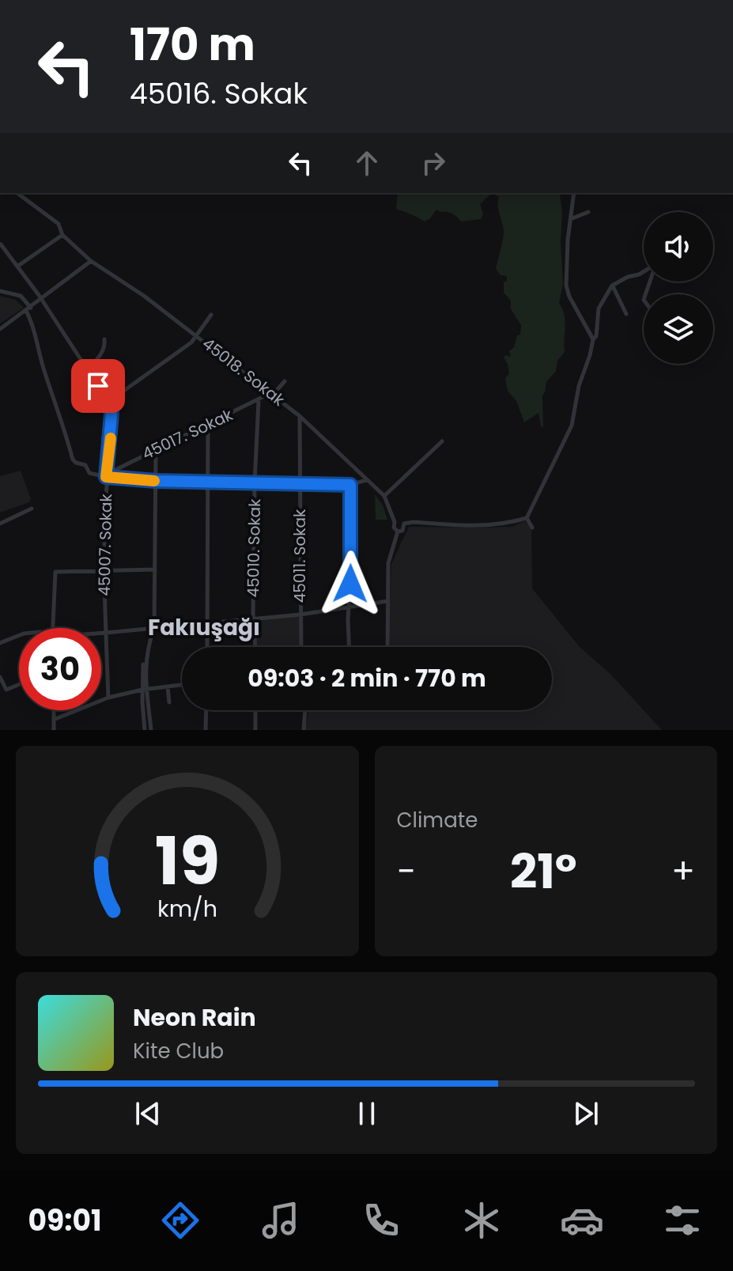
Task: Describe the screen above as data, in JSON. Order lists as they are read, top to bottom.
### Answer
{
  "streets": {
    "street": [
      "45018. Sokak",
      "45017. Sokak",
      "45007. Sokak",
      "45010. Sokak",
      "45011. Sokak"
    ]
  },
  "crossings": [
    ["45018. Sokak", "45017. Sokak"],
    ["45018. Sokak", "45011. Sokak"],
    ["45017. Sokak", "45007. Sokak"],
    ["45017. Sokak", "45010. Sokak"]
  ],
  "districts": ["Fakıuşağı"],
  "page": {
    "turn": ["170 m", "45016. Sokak"],
    "limit": "30",
    "trip": "09:03 · 2 min · 770 m",
    "tile": "Climate",
    "heat": ["−", "21°", "+"],
    "song": ["Neon Rain", "Kite Club"],
    "tabs": "09:01",
    "gauge": ["19", "km/h"]
  }
}
